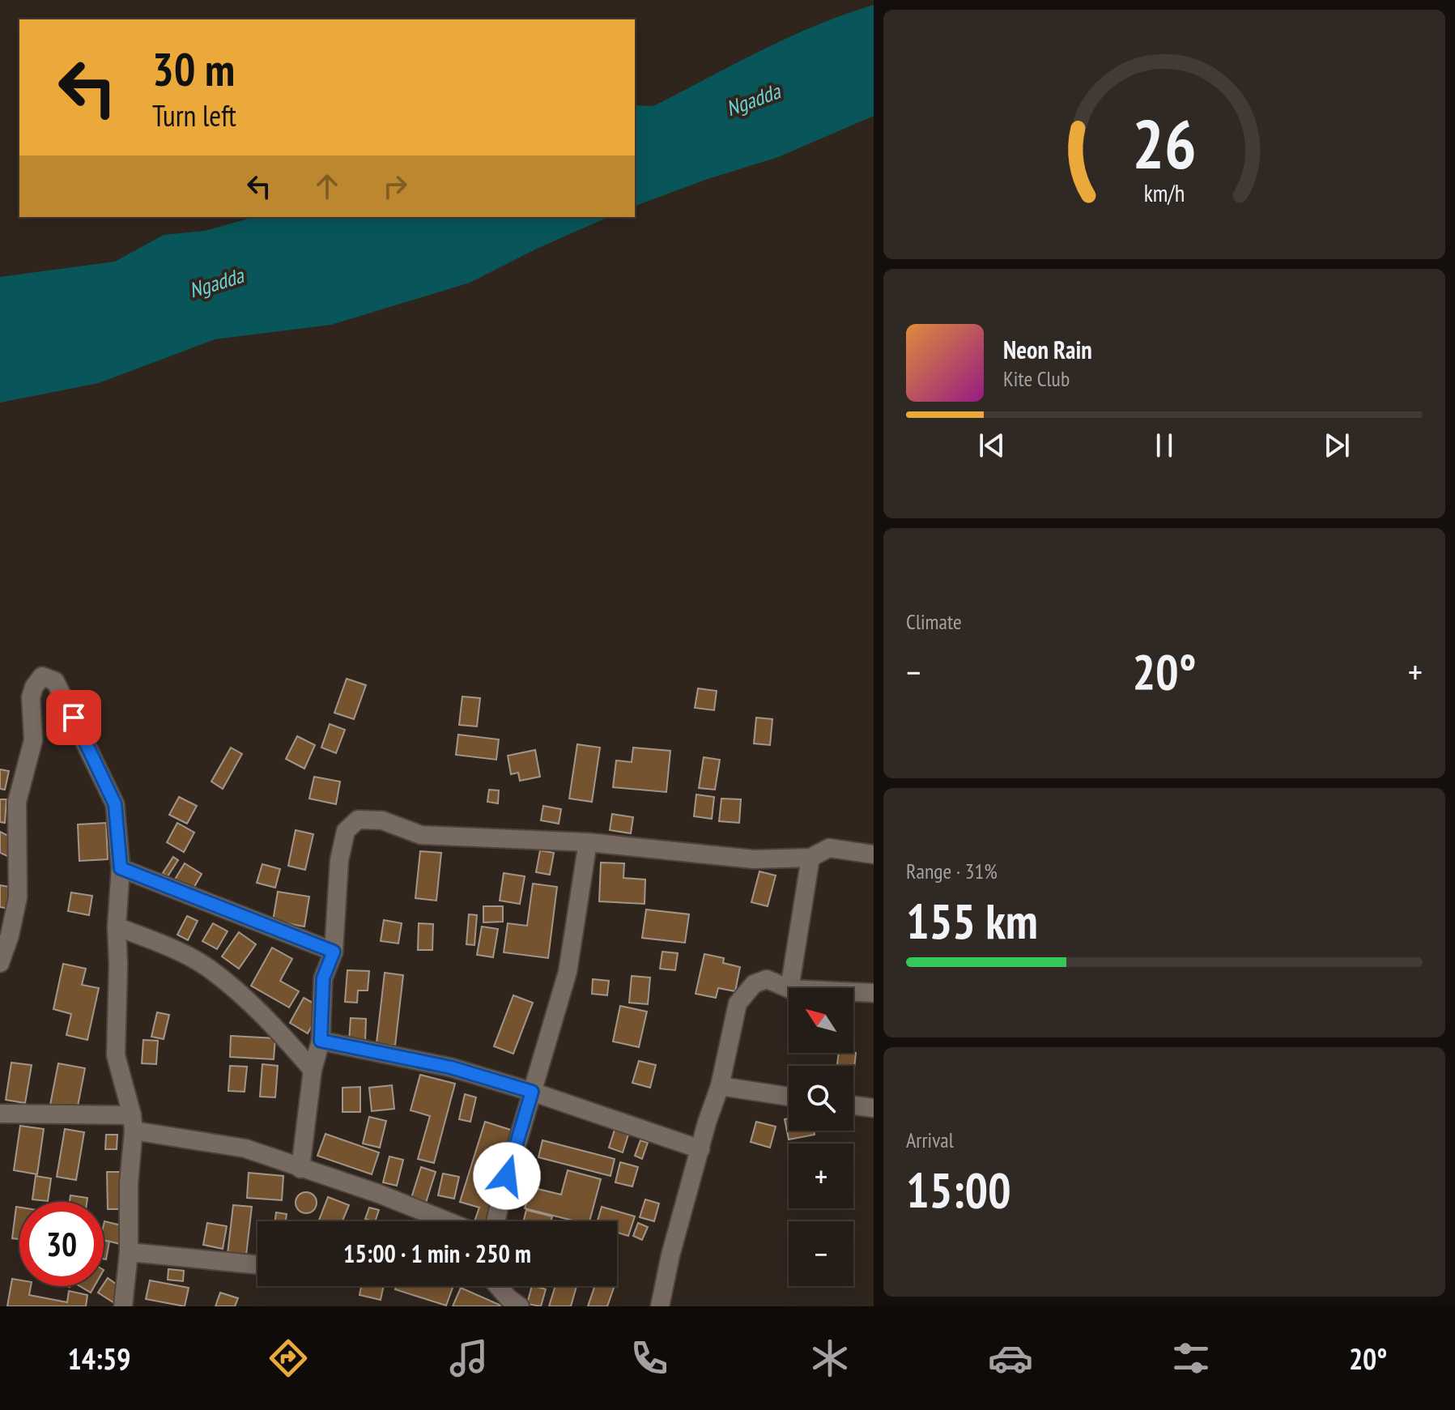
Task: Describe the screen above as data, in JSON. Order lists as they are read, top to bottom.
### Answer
{
  "water": ["Ngadda"],
  "north": "top left",
  "page": {
    "turn": ["30 m", "Turn left"],
    "song": ["Neon Rain", "Kite Club"],
    "tile": [
      "Climate",
      ["Range · 31%", "155 km"],
      ["Arrival", "15:00"]
    ],
    "heat": ["−", "20°", "+"],
    "map_buttons": ["+", "−"],
    "limit": "30",
    "trip": "15:00 · 1 min · 250 m",
    "tabs": ["14:59", "20°"],
    "gauge": ["26", "km/h"]
  }
}
